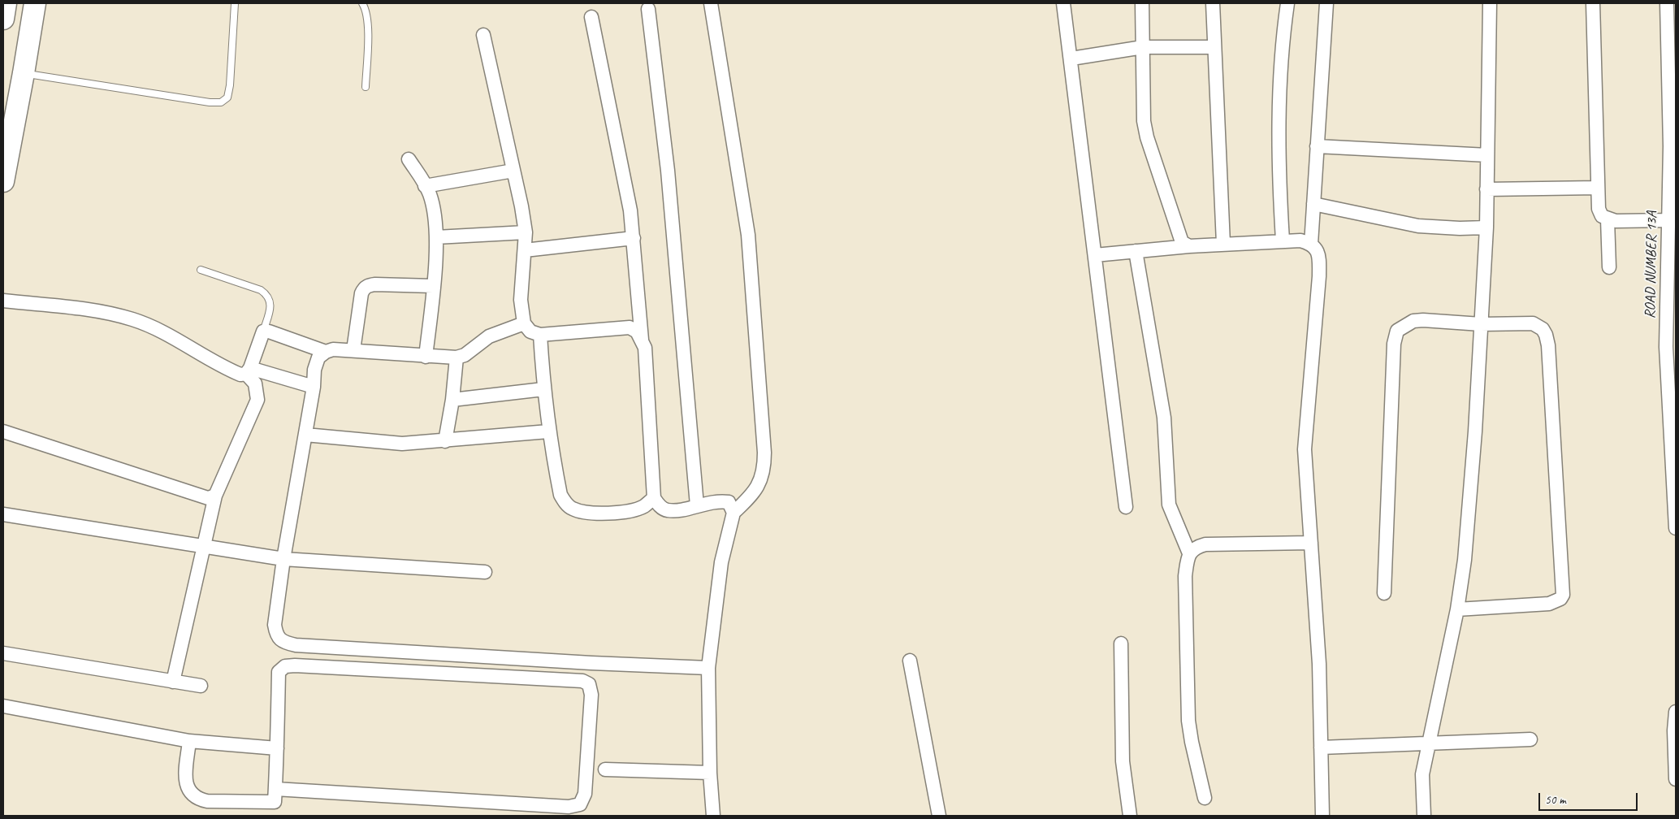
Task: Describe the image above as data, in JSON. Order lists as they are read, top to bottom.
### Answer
{
  "streets": {
    "street": ["ROAD NUMBER 13A"]
  },
  "scale_bar": "50 m"
}
